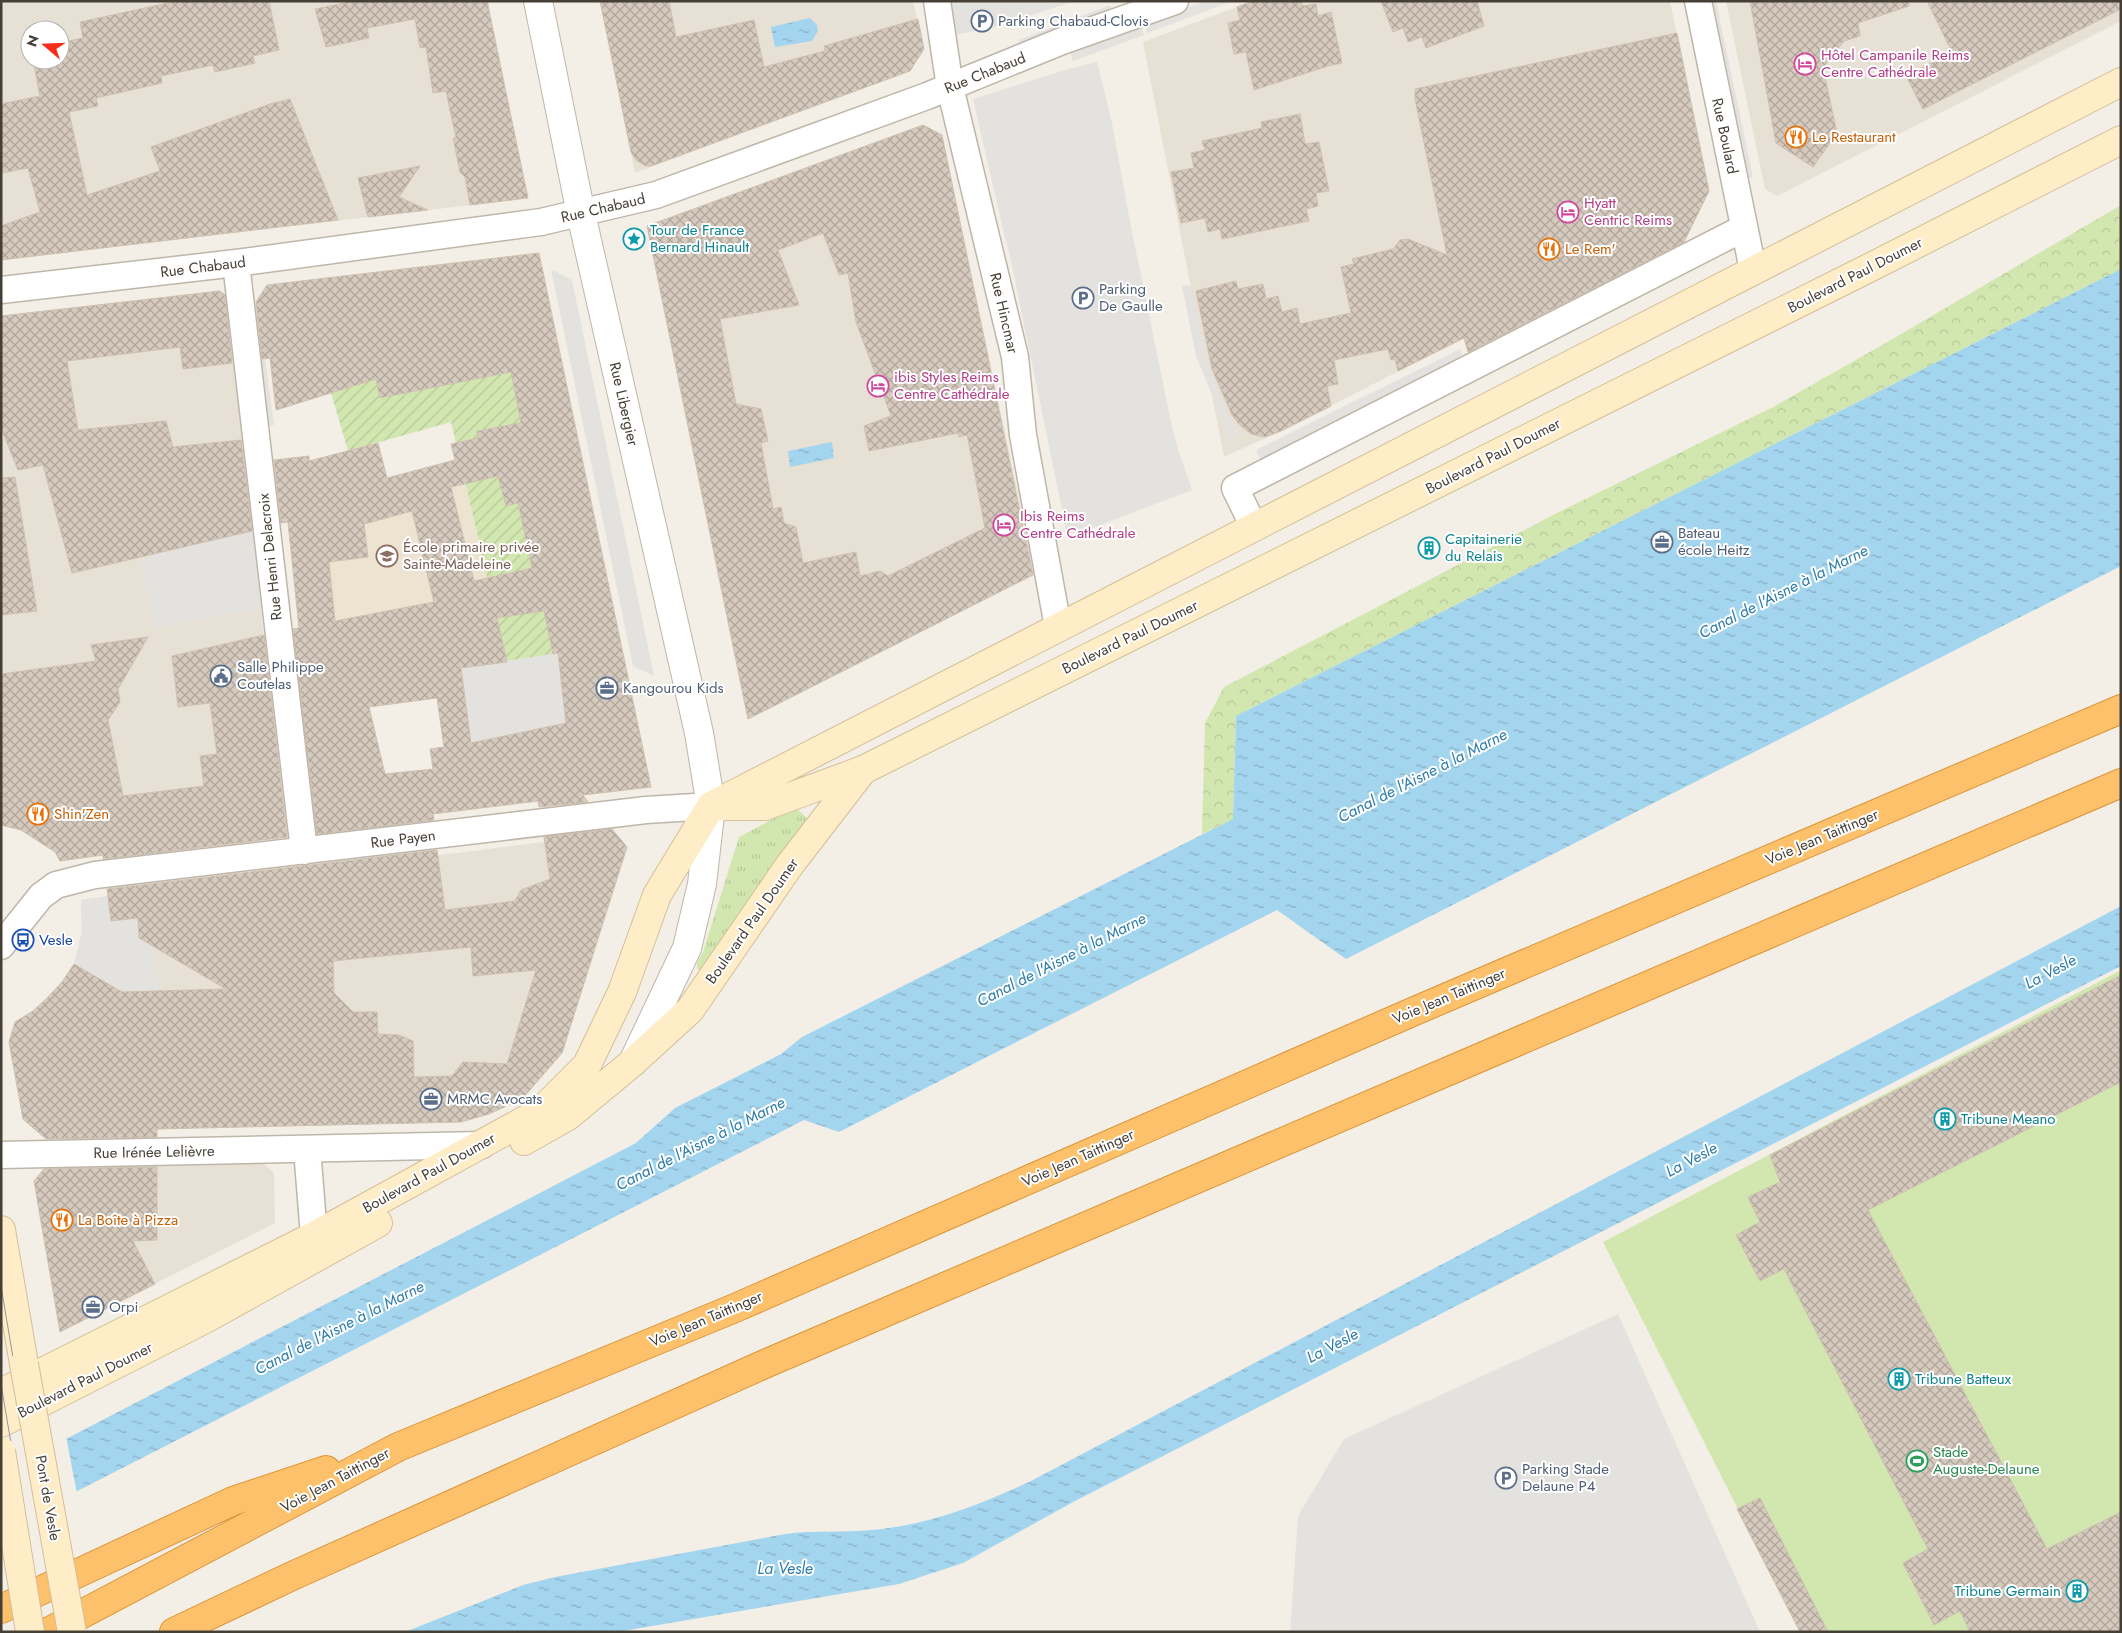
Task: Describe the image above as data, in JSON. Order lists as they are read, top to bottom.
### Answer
{
  "streets": {
    "highway": ["Voie Jean Taittinger"],
    "main road": ["Boulevard Paul Doumer", "Pont de Vesle"],
    "street": [
      "Rue Chabaud",
      "Rue Boulard",
      "Rue Hincmar",
      "Rue Libergier",
      "Rue Henri Delacroix",
      "Rue Payen",
      "Rue Irénée Lelièvre"
    ]
  },
  "crossings": [
    ["Rue Chabaud", "Rue Hincmar"],
    ["Rue Chabaud", "Rue Libergier"],
    ["Rue Chabaud", "Rue Henri Delacroix"],
    ["Boulevard Paul Doumer", "Rue Libergier"],
    ["Boulevard Paul Doumer", "Rue Payen"],
    ["Boulevard Paul Doumer", "Rue Irénée Lelièvre"],
    ["Rue Libergier", "Rue Payen"],
    ["Rue Henri Delacroix", "Rue Payen"]
  ],
  "water": ["Canal de l'Aisne à la Marne", "La Vesle"],
  "places": {
    "parking": ["Parking Chabaud-Clovis", "Parking De Gaulle", "Parking Stade Delaune P4"],
    "hotel": [
      "Hôtel Campanile Reims Centre Cathédrale",
      "Hyatt Centric Reims",
      "ibis Styles Reims Centre Cathédrale",
      "Ibis Reims Centre Cathédrale"
    ],
    "restaurant": [
      "Le Restaurant",
      "Le Rem'",
      "Shin'Zen",
      "La Boîte à Pizza"
    ],
    "place": ["Tour de France Bernard Hinault"],
    "office": [
      "Bateau école Heitz",
      "Kangourou Kids",
      "MRMC Avocats",
      "Orpi"
    ],
    "building": [
      "Capitainerie du Relais",
      "Tribune Meano",
      "Tribune Batteux",
      "Tribune Germain"
    ],
    "school or university": ["École primaire privée Sainte-Madeleine"],
    "public building": ["Salle Philippe Coutelas"],
    "bus stop": ["Vesle"],
    "sports": ["Stade Auguste-Delaune"]
  },
  "north": "left"
}
